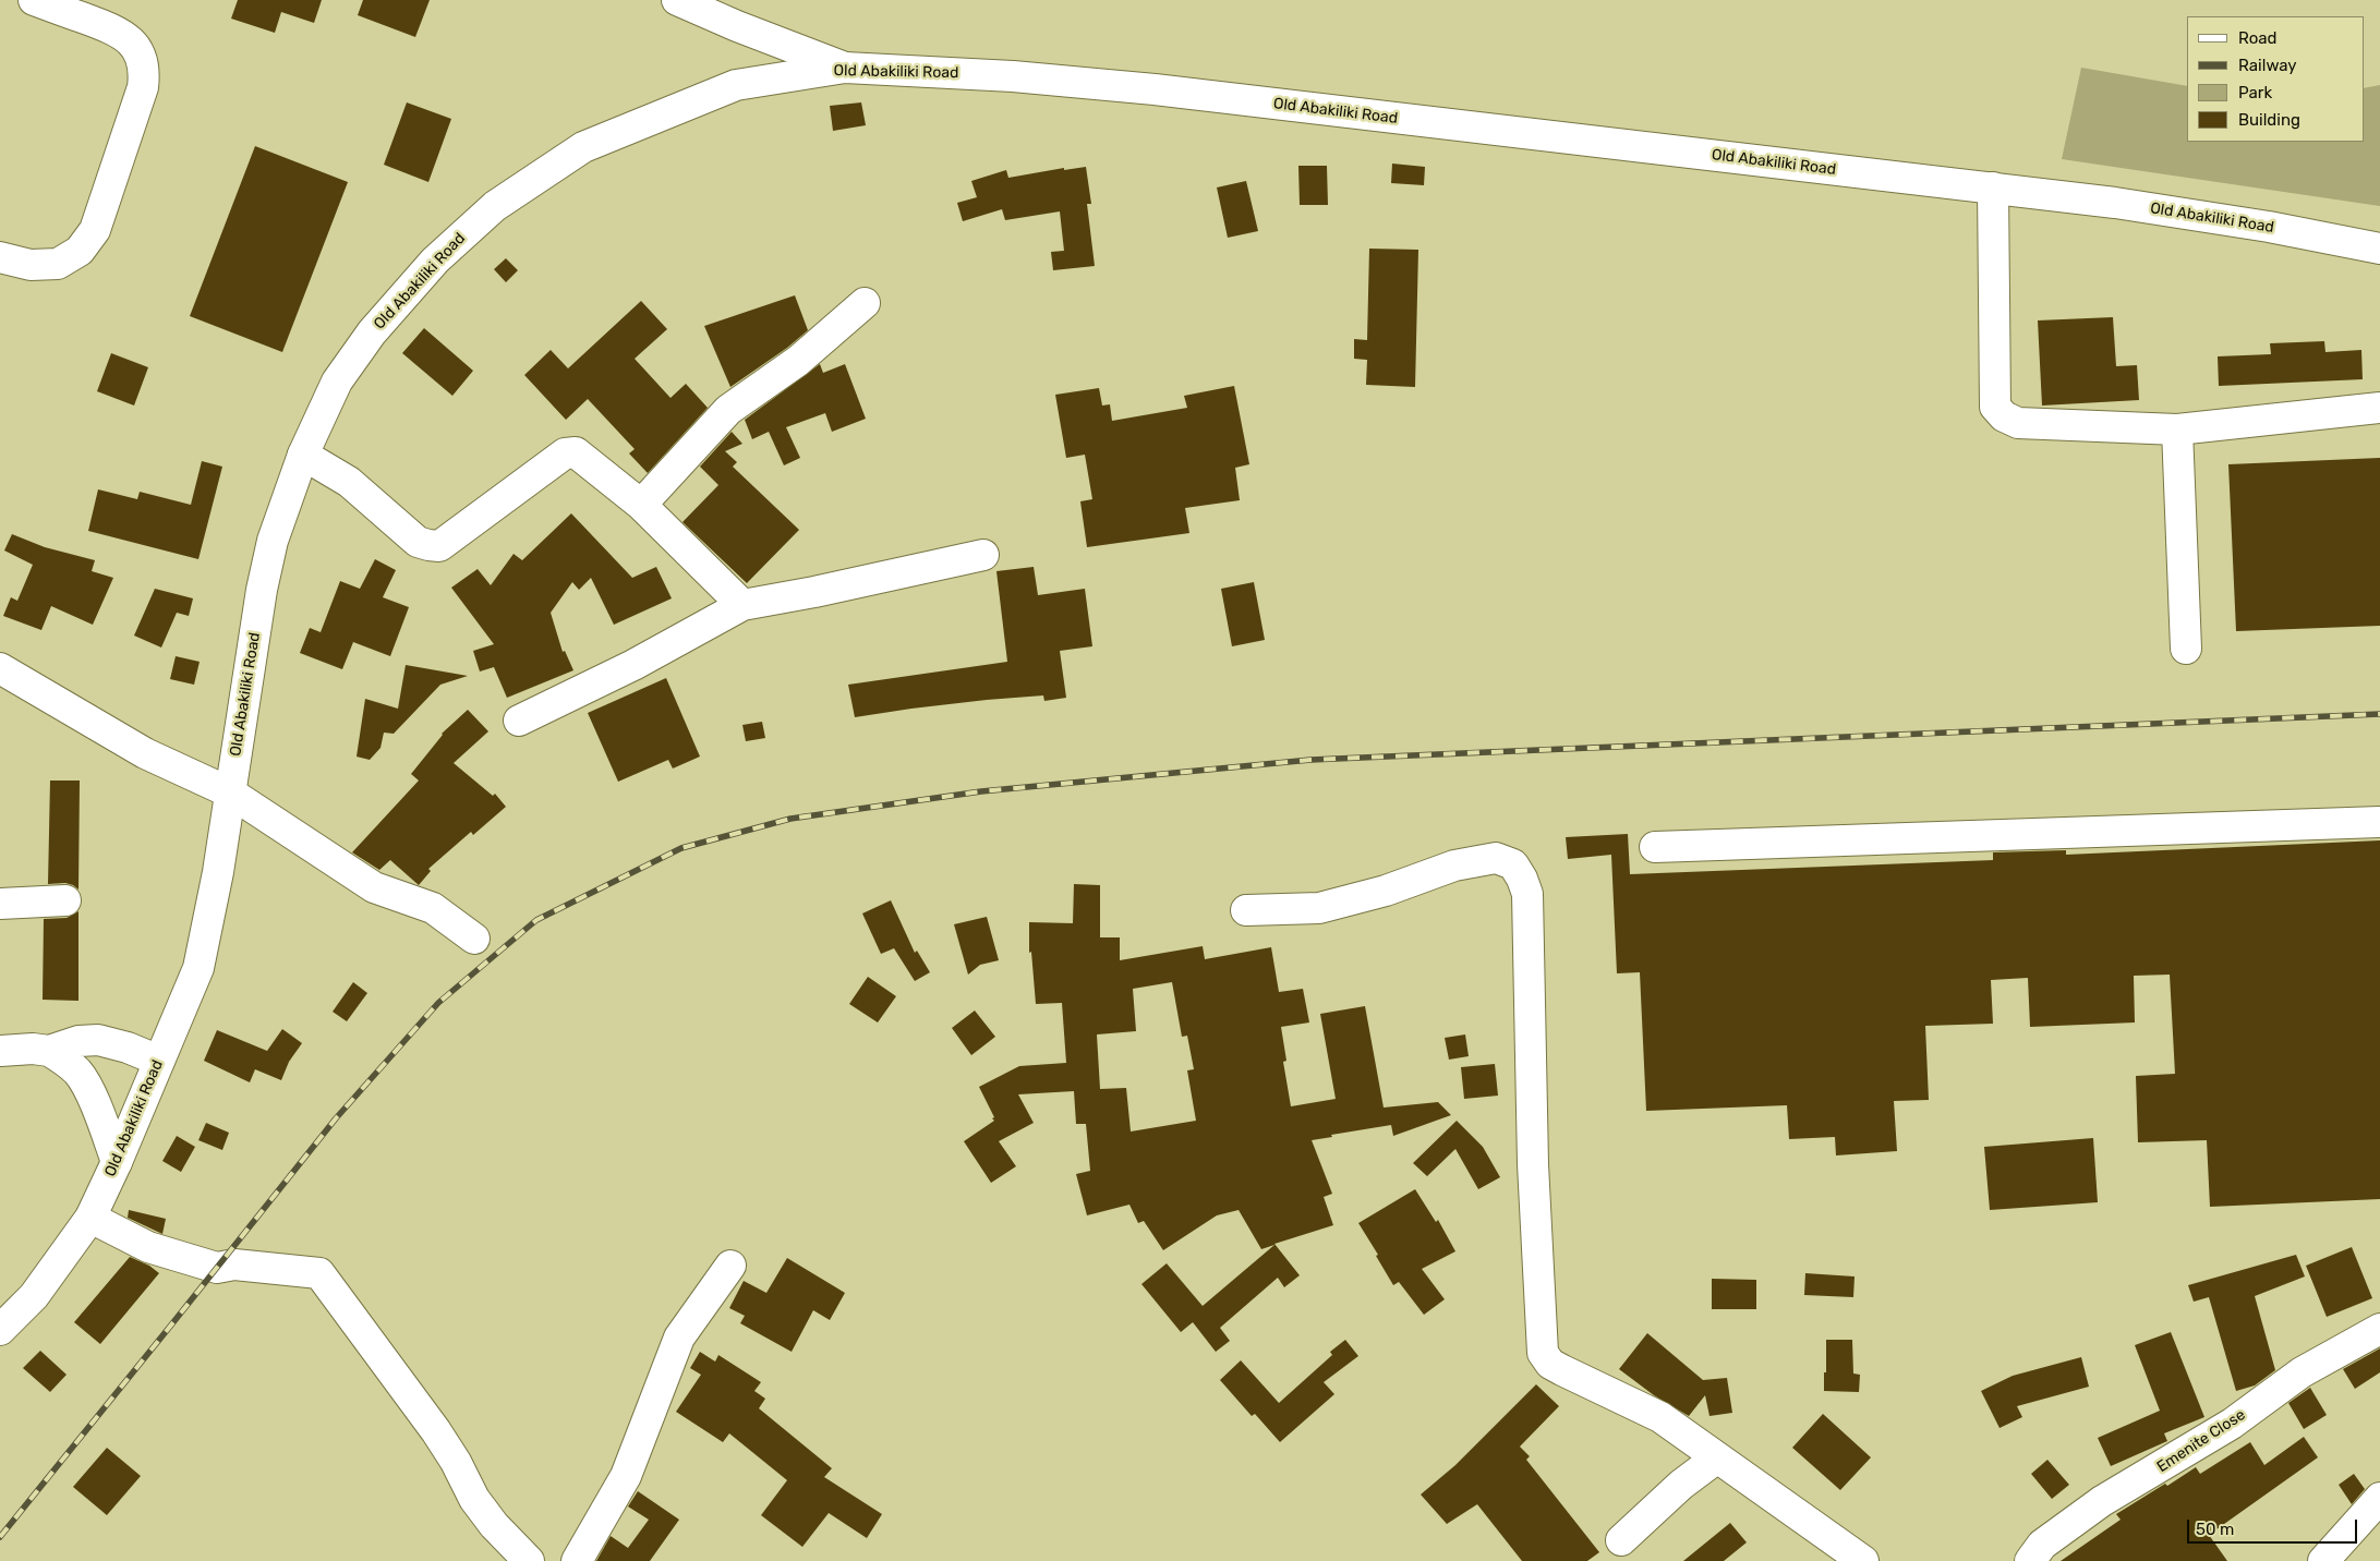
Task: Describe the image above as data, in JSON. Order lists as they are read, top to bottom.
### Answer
{
  "streets": {
    "street": ["Old Abakiliki Road", "Emenite Close"]
  },
  "legend": [
    "Road",
    "Railway",
    "Park",
    "Building"
  ],
  "scale_bar": "50 m"
}
